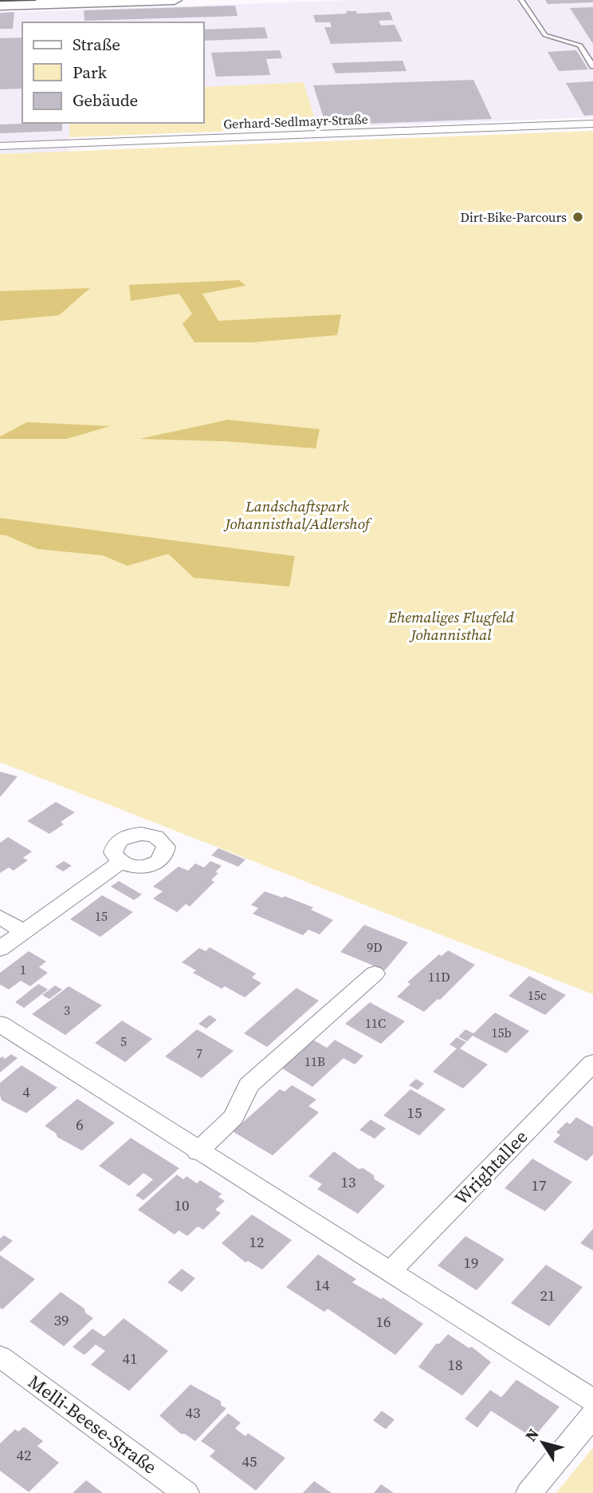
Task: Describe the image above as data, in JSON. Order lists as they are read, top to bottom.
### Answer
{
  "streets": {
    "street": ["Gerhard-Sedlmayr-Straße", "Wrightallee", "Melli-Beese-Straße"]
  },
  "parks": ["Landschaftspark Johannisthal/Adlershof", "Ehemaliges Flugfeld Johannisthal"],
  "places": ["Dirt-Bike-Parcours"],
  "house_numbers": [
    "15",
    "9D",
    "1",
    "11D",
    "15c",
    "3",
    "11C",
    "15b",
    "5",
    "7",
    "11B",
    "4",
    "15",
    "6",
    "13",
    "17",
    "10",
    "12",
    "19",
    "14",
    "21",
    "39",
    "16",
    "41",
    "18",
    "43",
    "42",
    "45"
  ],
  "legend": ["Straße", "Park", "Gebäude"],
  "north": "top left"
}
